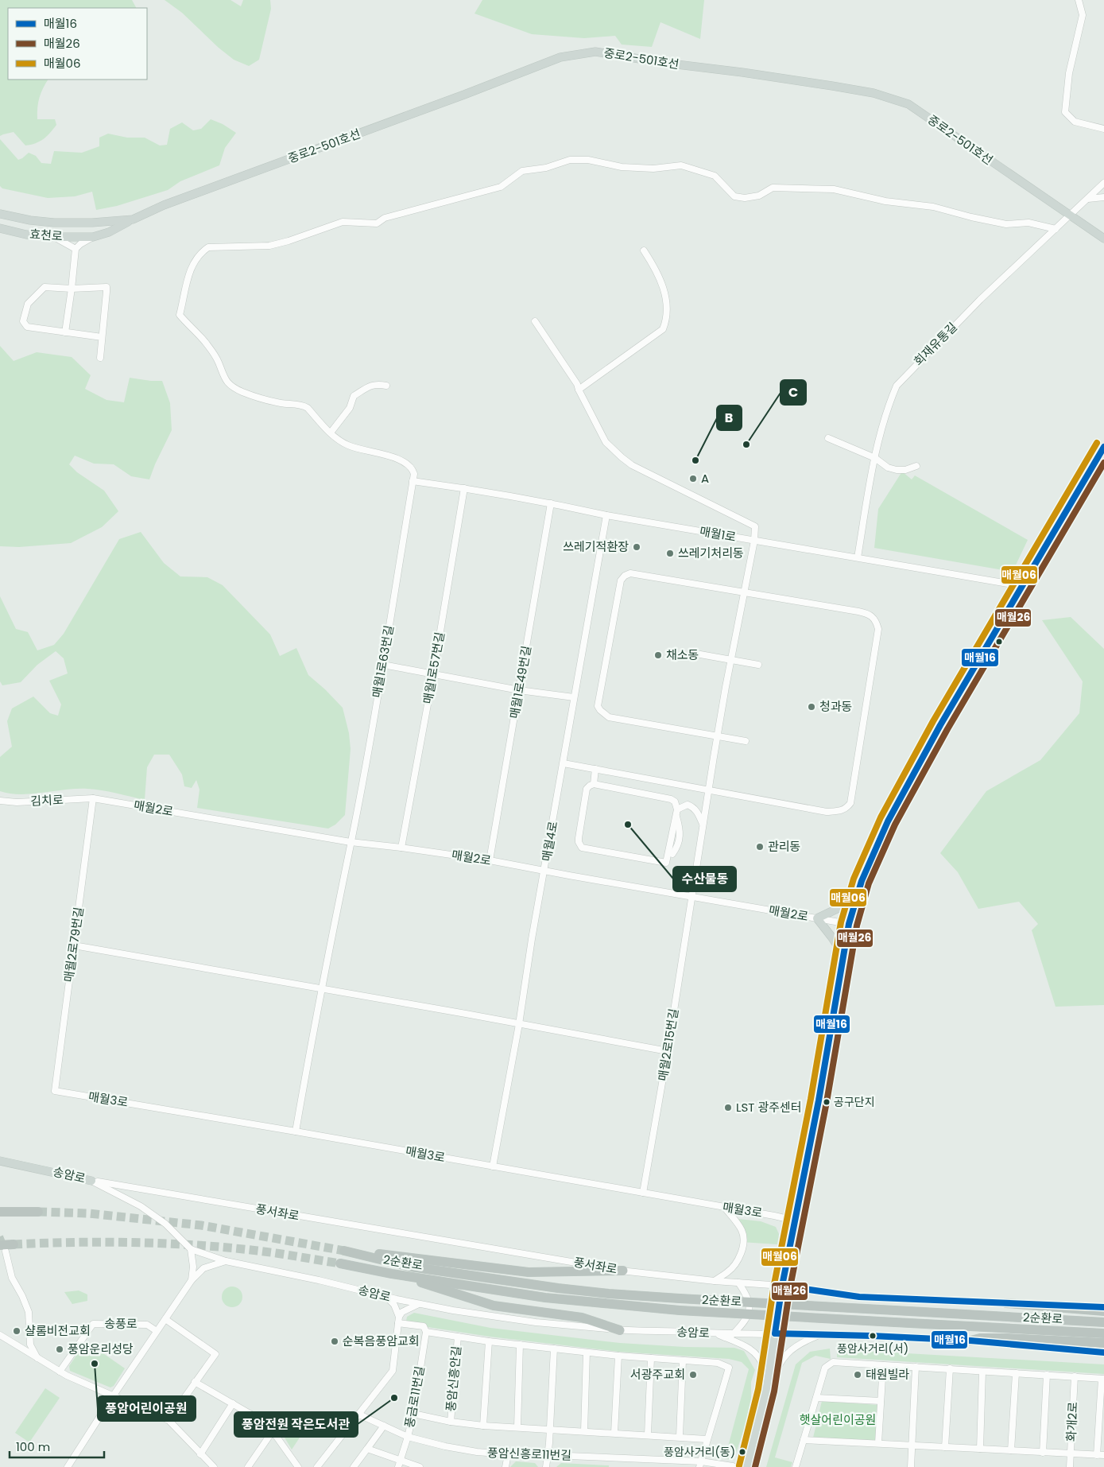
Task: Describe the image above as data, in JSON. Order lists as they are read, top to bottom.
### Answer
{
  "streets": {
    "highway": ["2순환로"],
    "main road": ["중로2-501호선", "효천로", "송암로"],
    "street": [
      "회재유통길",
      "매월1로",
      "매월1로63번길",
      "매월1로57번길",
      "매월1로49번길",
      "김치로",
      "매월2로",
      "매월4로",
      "매월2로79번길",
      "매월2로15번길",
      "매월3로",
      "풍서좌로",
      "송풍로",
      "풍암신흥안길",
      "풍금로11번길",
      "화개2로",
      "풍암신흥로11번길"
    ]
  },
  "crossings": [
    ["중로2-501호선", "효천로"],
    ["중로2-501호선", "회재유통길"],
    ["회재유통길", "매월1로"],
    ["매월1로", "매월1로63번길"],
    ["매월1로", "매월1로57번길"],
    ["매월1로", "매월1로49번길"],
    ["매월1로", "매월4로"],
    ["매월1로", "매월2로15번길"],
    ["매월1로63번길", "매월2로"],
    ["매월1로63번길", "매월3로"],
    ["매월1로57번길", "매월2로"],
    ["매월1로49번길", "매월2로"],
    ["김치로", "매월2로"],
    ["김치로", "매월2로79번길"],
    ["매월2로", "매월4로"],
    ["매월2로", "매월2로79번길"],
    ["매월2로", "매월2로15번길"],
    ["매월4로", "매월3로"],
    ["매월2로79번길", "매월3로"],
    ["매월2로15번길", "매월3로"],
    ["송암로", "풍서좌로"],
    ["송암로", "송풍로"],
    ["풍서좌로", "2순환로"],
    ["풍암신흥안길", "풍금로11번길"],
    ["풍암신흥안길", "풍암신흥로11번길"],
    ["풍금로11번길", "풍암신흥로11번길"]
  ],
  "parks": ["햇살어린이공원"],
  "places": [
    "C",
    "B",
    "A",
    "쓰레기적환장",
    "쓰레기처리동",
    "채소동",
    "청과동",
    "수산물동",
    "관리동",
    "공구단지",
    "LST 광주센터",
    "샬롬비전교회",
    "풍암사거리(서)",
    "순복음풍암교회",
    "풍암운리성당",
    "풍암어린이공원",
    "서광주교회",
    "태원빌라",
    "풍암전원 작은도서관",
    "풍암사거리(동)"
  ],
  "lines": ["transit line 매월06", "transit line 매월16", "transit line 매월26"],
  "legend": ["매월16", "매월26", "매월06"],
  "scale_bar": "100 m"
}
